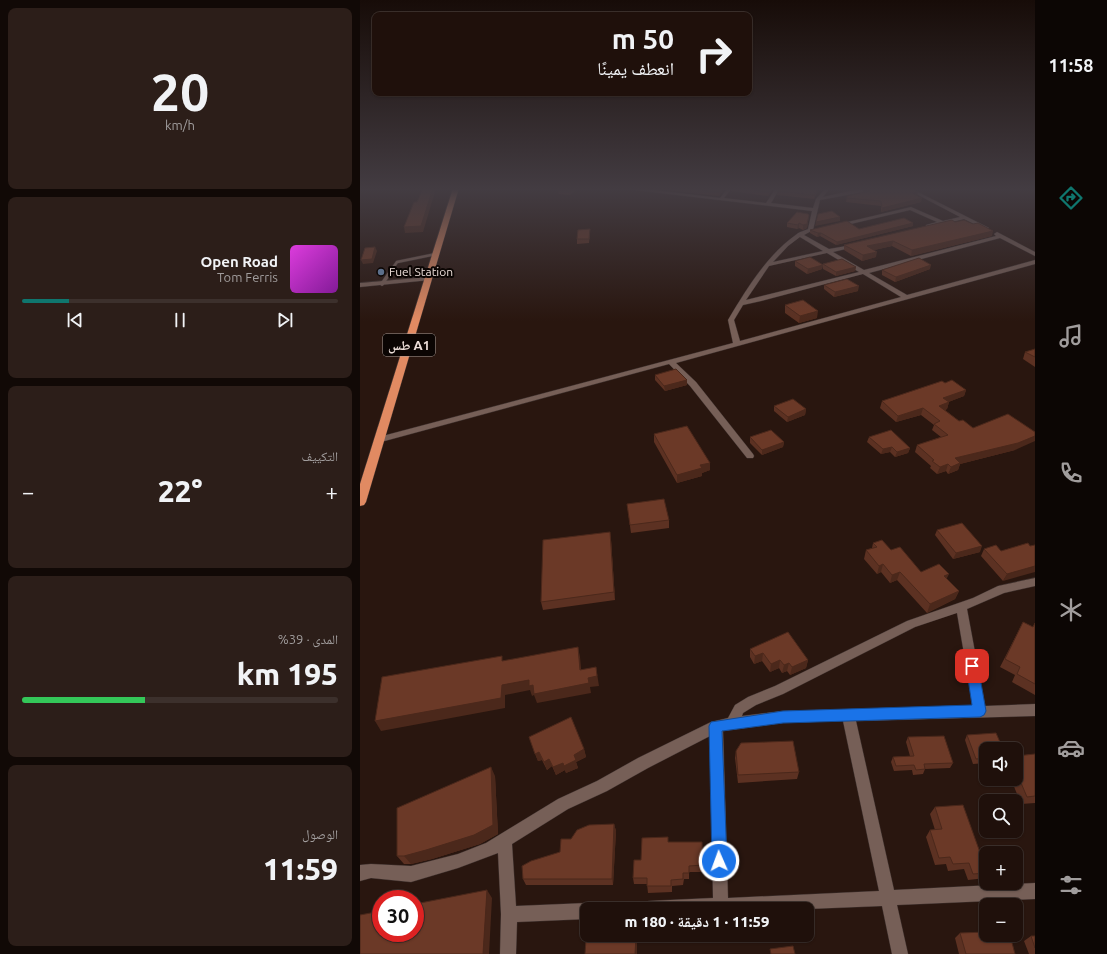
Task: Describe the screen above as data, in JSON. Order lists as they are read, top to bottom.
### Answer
{
  "streets": {
    "highway": ["طس A1"]
  },
  "places": ["Fuel Station"],
  "page": {
    "tabs": "11:58",
    "tile": [
      ["20", "km/h"],
      "التكييف",
      ["المدى · 39%", "195 km"],
      ["الوصول", "11:59"]
    ],
    "turn": ["50 m", "انعطف يمينًا"],
    "song": ["Open Road", "Tom Ferris"],
    "heat": ["−", "22°", "+"],
    "map_buttons": ["+", "−"],
    "limit": "30",
    "trip": "11:59 · 1 دقيقة · 180 m"
  }
}
